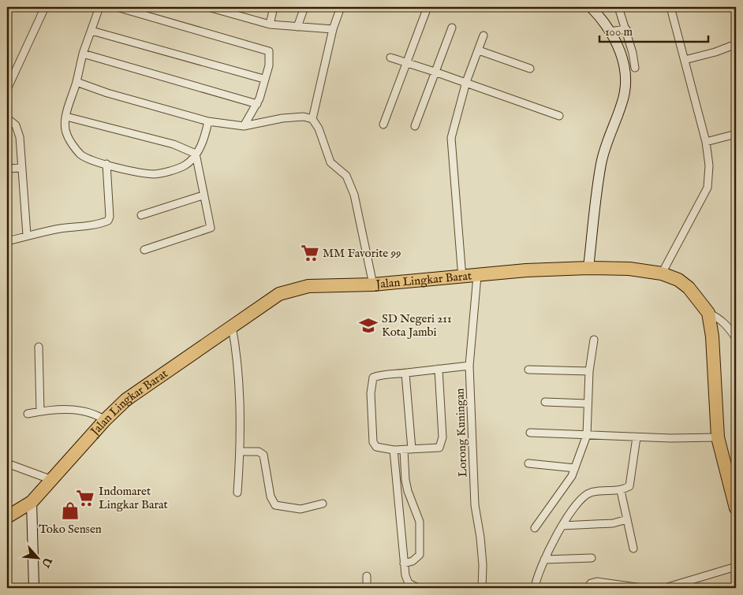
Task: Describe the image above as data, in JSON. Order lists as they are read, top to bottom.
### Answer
{
  "streets": {
    "highway": ["Jalan Lingkar Barat"],
    "street": ["Lorong Kuningan"]
  },
  "crossings": [
    ["Jalan Lingkar Barat", "Lorong Kuningan"]
  ],
  "places": {
    "supermarket": ["MM Favorite 99", "Indomaret Lingkar Barat"],
    "school or university": ["SD Negeri 211 Kota Jambi"],
    "shop": ["Toko Sensen"]
  },
  "scale_bar": "100 m",
  "north": "bottom right"
}
